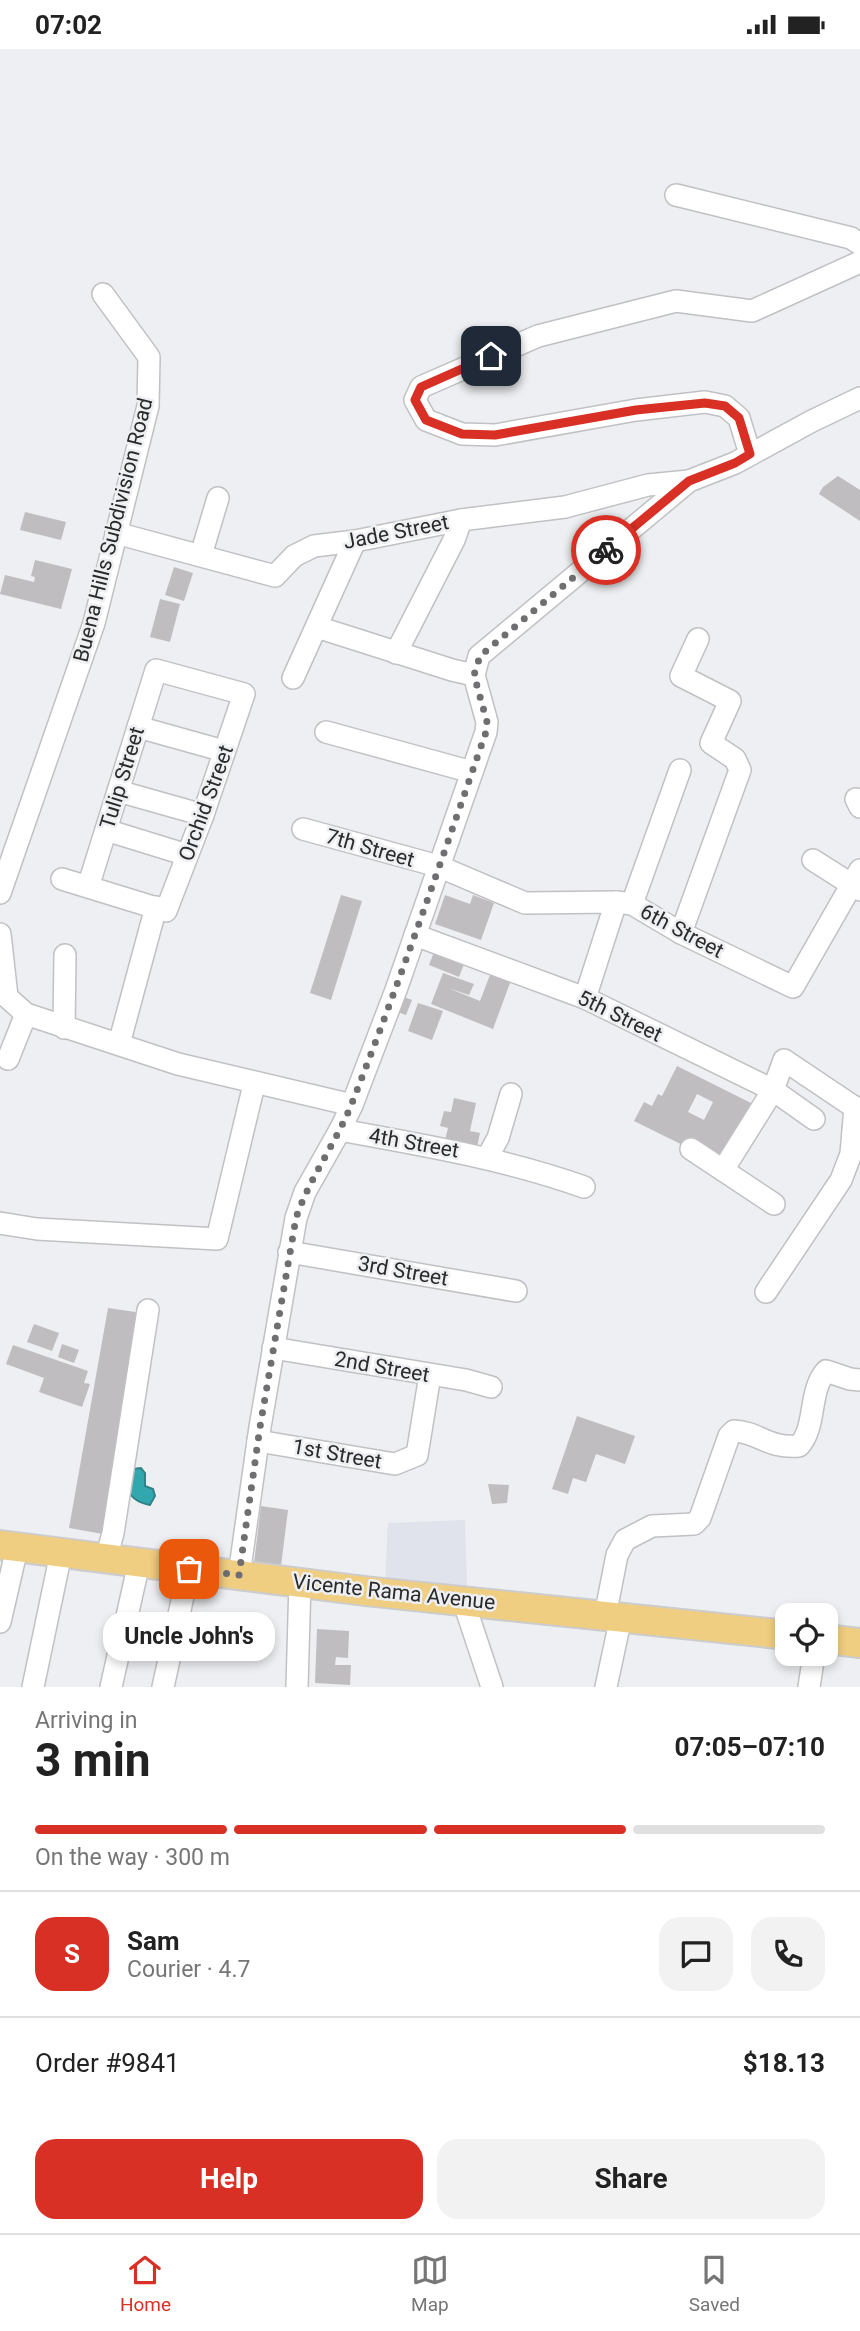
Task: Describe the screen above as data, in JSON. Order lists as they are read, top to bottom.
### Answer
{
  "streets": {
    "main road": ["Vicente Rama Avenue"],
    "street": [
      "Buena Hills Subdivision Road",
      "Jade Street",
      "Tulip Street",
      "Orchid Street",
      "7th Street",
      "6th Street",
      "5th Street",
      "4th Street",
      "3rd Street",
      "2nd Street",
      "1st Street"
    ]
  },
  "crossings": [
    ["Buena Hills Subdivision Road", "Jade Street"],
    ["Tulip Street", "Orchid Street"],
    ["7th Street", "6th Street"],
    ["2nd Street", "1st Street"]
  ],
  "places": ["Uncle John's"],
  "page": {
    "status": "07:02",
    "bubble": "Uncle John's",
    "heading": ["3 min", "Arriving in", "07:05–07:10"],
    "panel": [
      "Sam",
      "Courier · 4.7",
      "Order #9841",
      "$18.13"
    ],
    "bar": "On the way · 300 m",
    "round": "S",
    "buttons": ["Help", "Share"],
    "tabs": ["Home", "Map", "Saved"]
  }
}
